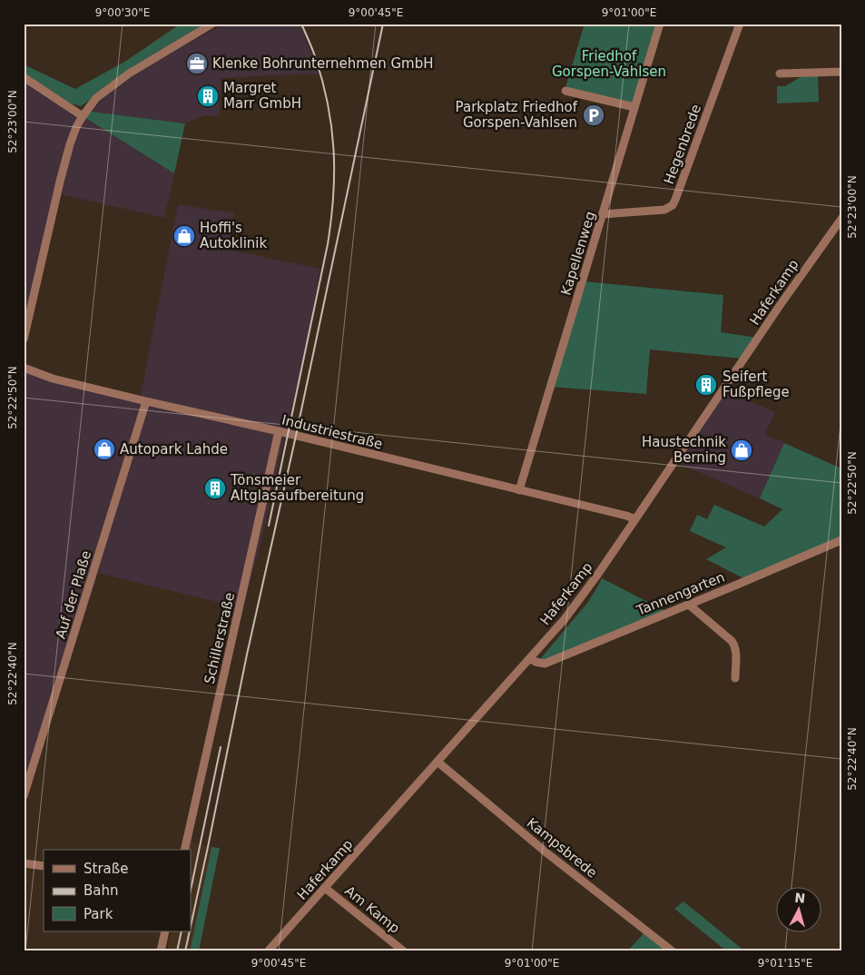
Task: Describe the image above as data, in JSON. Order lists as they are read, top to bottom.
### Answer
{
  "streets": {
    "street": [
      "Hegenbrede",
      "Kapellenweg",
      "Haferkamp",
      "Industriestraße",
      "Tannengarten",
      "Auf der Plaße",
      "Schillerstraße",
      "Kampsbrede",
      "Am Kamp"
    ]
  },
  "crossings": [
    ["Hegenbrede", "Kapellenweg"],
    ["Kapellenweg", "Industriestraße"],
    ["Haferkamp", "Industriestraße"],
    ["Haferkamp", "Tannengarten"],
    ["Haferkamp", "Kampsbrede"],
    ["Haferkamp", "Am Kamp"],
    ["Industriestraße", "Auf der Plaße"],
    ["Industriestraße", "Schillerstraße"]
  ],
  "parks": ["Friedhof Gorspen-Vahlsen"],
  "places": {
    "office": ["Klenke Bohrunternehmen GmbH"],
    "building": ["Margret Marr GmbH", "Seifert Fußpflege", "Tönsmeier Altglasaufbereitung"],
    "parking": ["Parkplatz Friedhof Gorspen-Vahlsen"],
    "shop": ["Hoffi's Autoklinik", "Autopark Lahde", "Haustechnik Berning"]
  },
  "legend": ["Straße", "Bahn", "Park"],
  "north": "top",
  "coordinates": [
    "9°00'30\"E",
    "9°00'45\"E",
    "9°01'00\"E",
    "52°23'00\"N",
    "52°22'50\"N",
    "52°22'40\"N",
    "9°01'15\"E"
  ]
}
